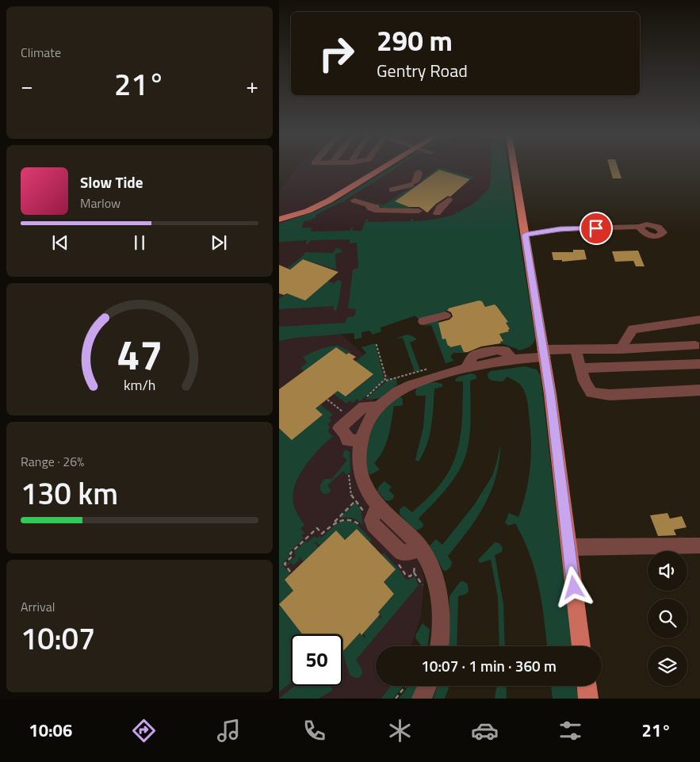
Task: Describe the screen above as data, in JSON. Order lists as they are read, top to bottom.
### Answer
{
  "page": {
    "tile": [
      "Climate",
      ["Range · 26%", "130 km"],
      ["Arrival", "10:07"]
    ],
    "turn": ["290 m", "Gentry Road"],
    "heat": ["−", "21°", "+"],
    "song": ["Slow Tide", "Marlow"],
    "limit": "50",
    "trip": "10:07 · 1 min · 360 m",
    "tabs": ["10:06", "21°"],
    "gauge": ["47", "km/h"]
  }
}
